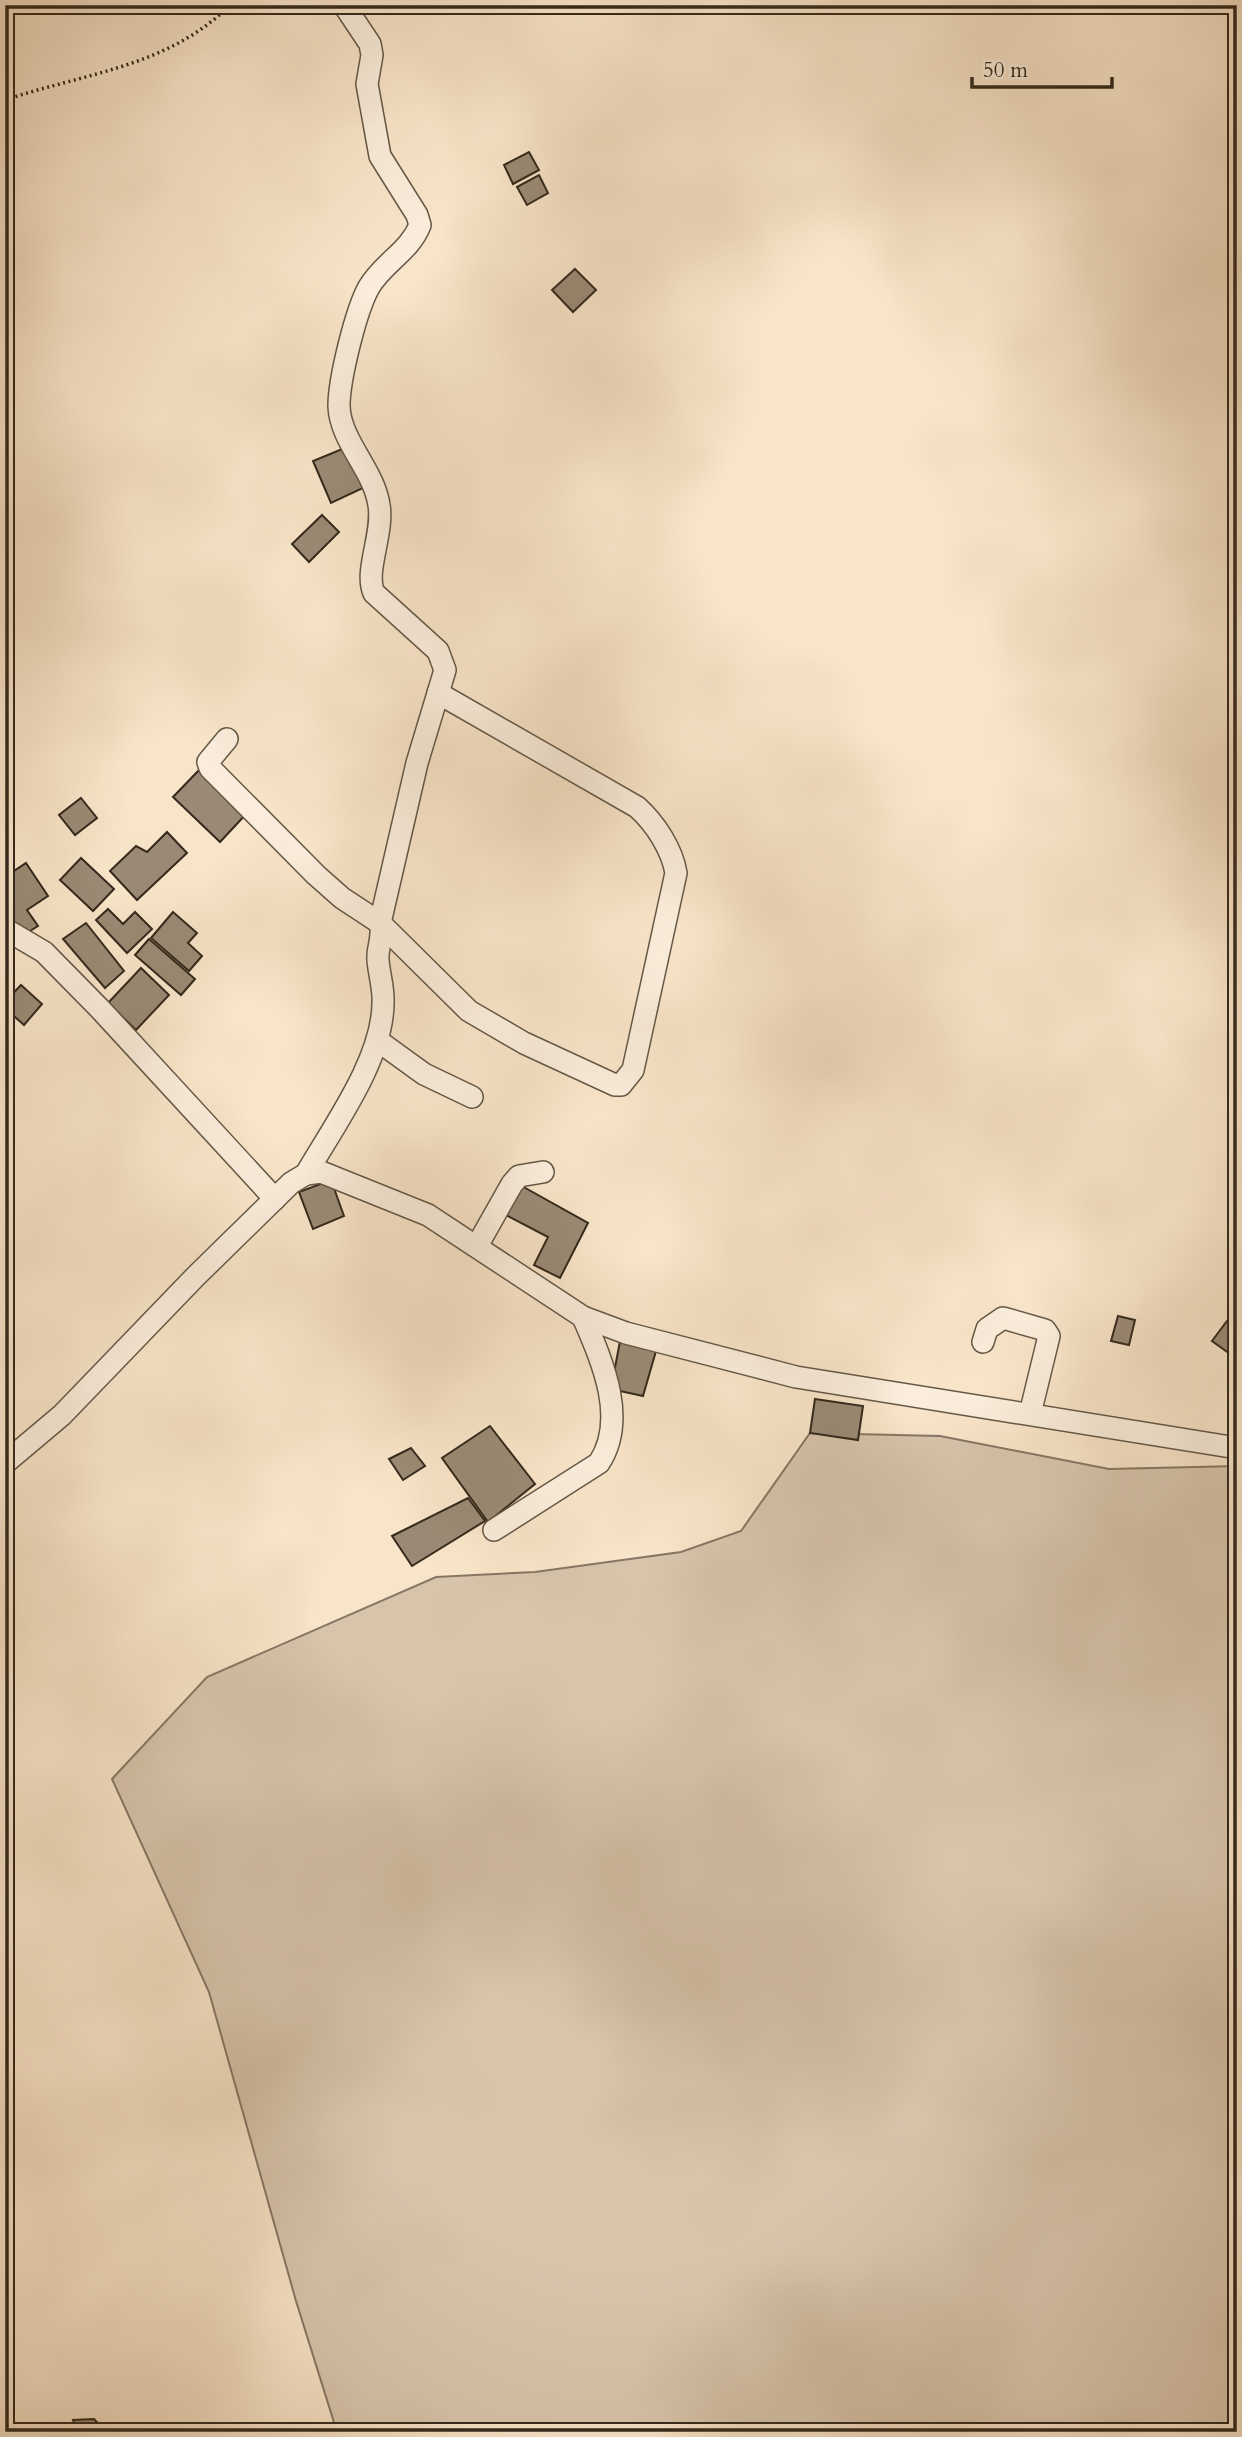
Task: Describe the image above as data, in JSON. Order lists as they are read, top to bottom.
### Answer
{
  "scale_bar": "50 m"
}
